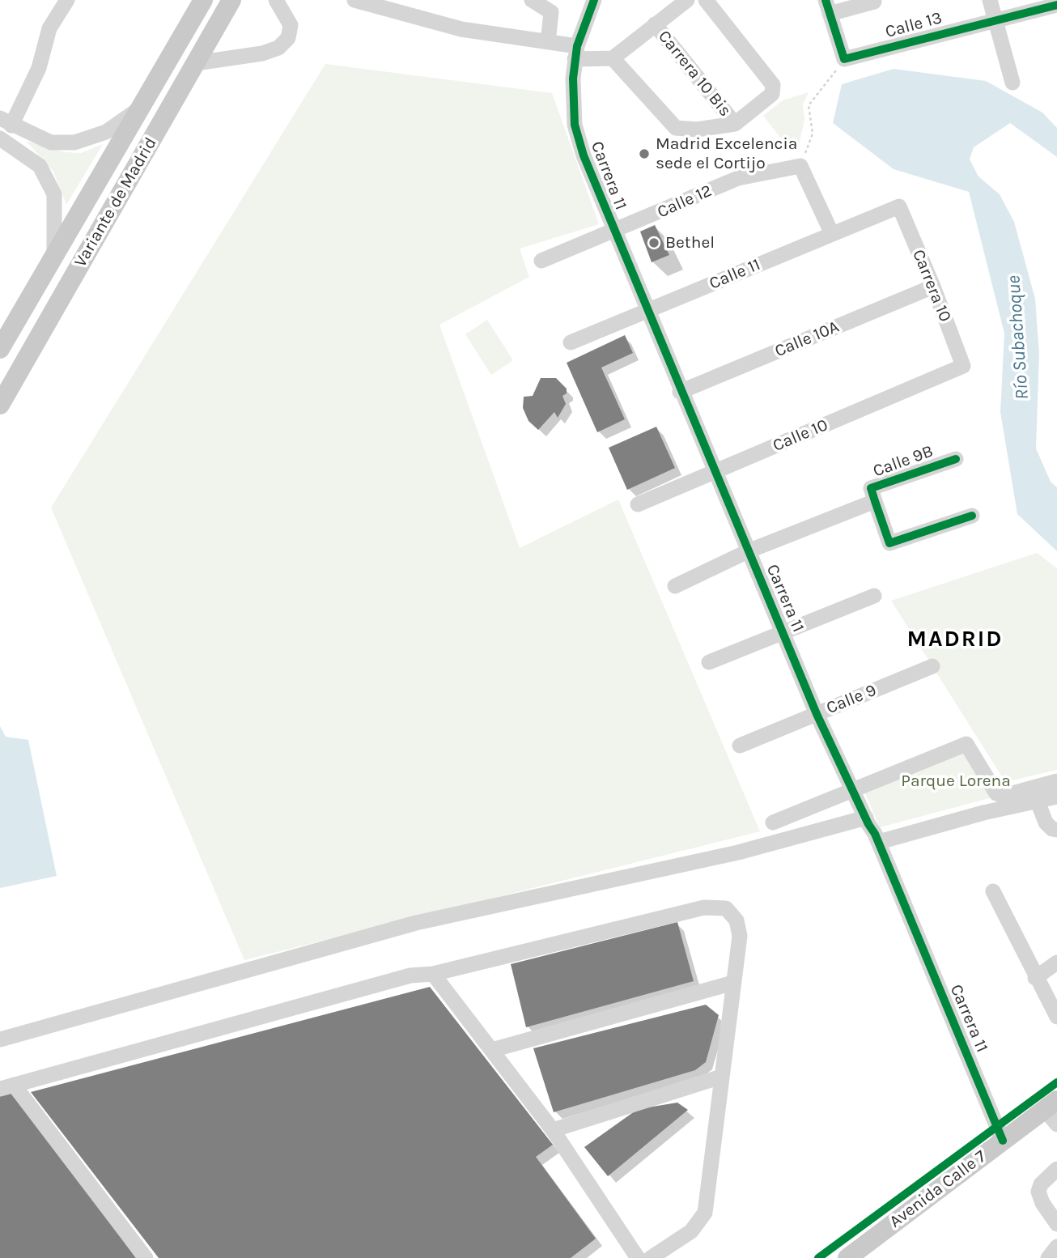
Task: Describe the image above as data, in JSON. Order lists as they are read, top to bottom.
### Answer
{
  "streets": {
    "main road": ["Variante de Madrid", "Avenida Calle 7"],
    "street": [
      "Calle 13",
      "Carrera 10 Bis",
      "Carrera 11",
      "Calle 12",
      "Calle 11",
      "Carrera 10",
      "Calle 10A",
      "Calle 10",
      "Calle 9B",
      "Calle 9"
    ]
  },
  "crossings": [
    ["Carrera 11", "Calle 12"],
    ["Carrera 11", "Calle 11"],
    ["Carrera 11", "Calle 10A"],
    ["Carrera 11", "Calle 10"],
    ["Carrera 11", "Calle 9B"],
    ["Carrera 11", "Calle 9"],
    ["Carrera 11", "Avenida Calle 7"],
    ["Calle 11", "Carrera 10"],
    ["Carrera 10", "Calle 10A"],
    ["Carrera 10", "Calle 10"]
  ],
  "districts": ["MADRID"],
  "water": ["Río Subachoque"],
  "parks": ["Parque Lorena"],
  "places": ["Madrid Excelencia sede el Cortijo", "Bethel"]
}
